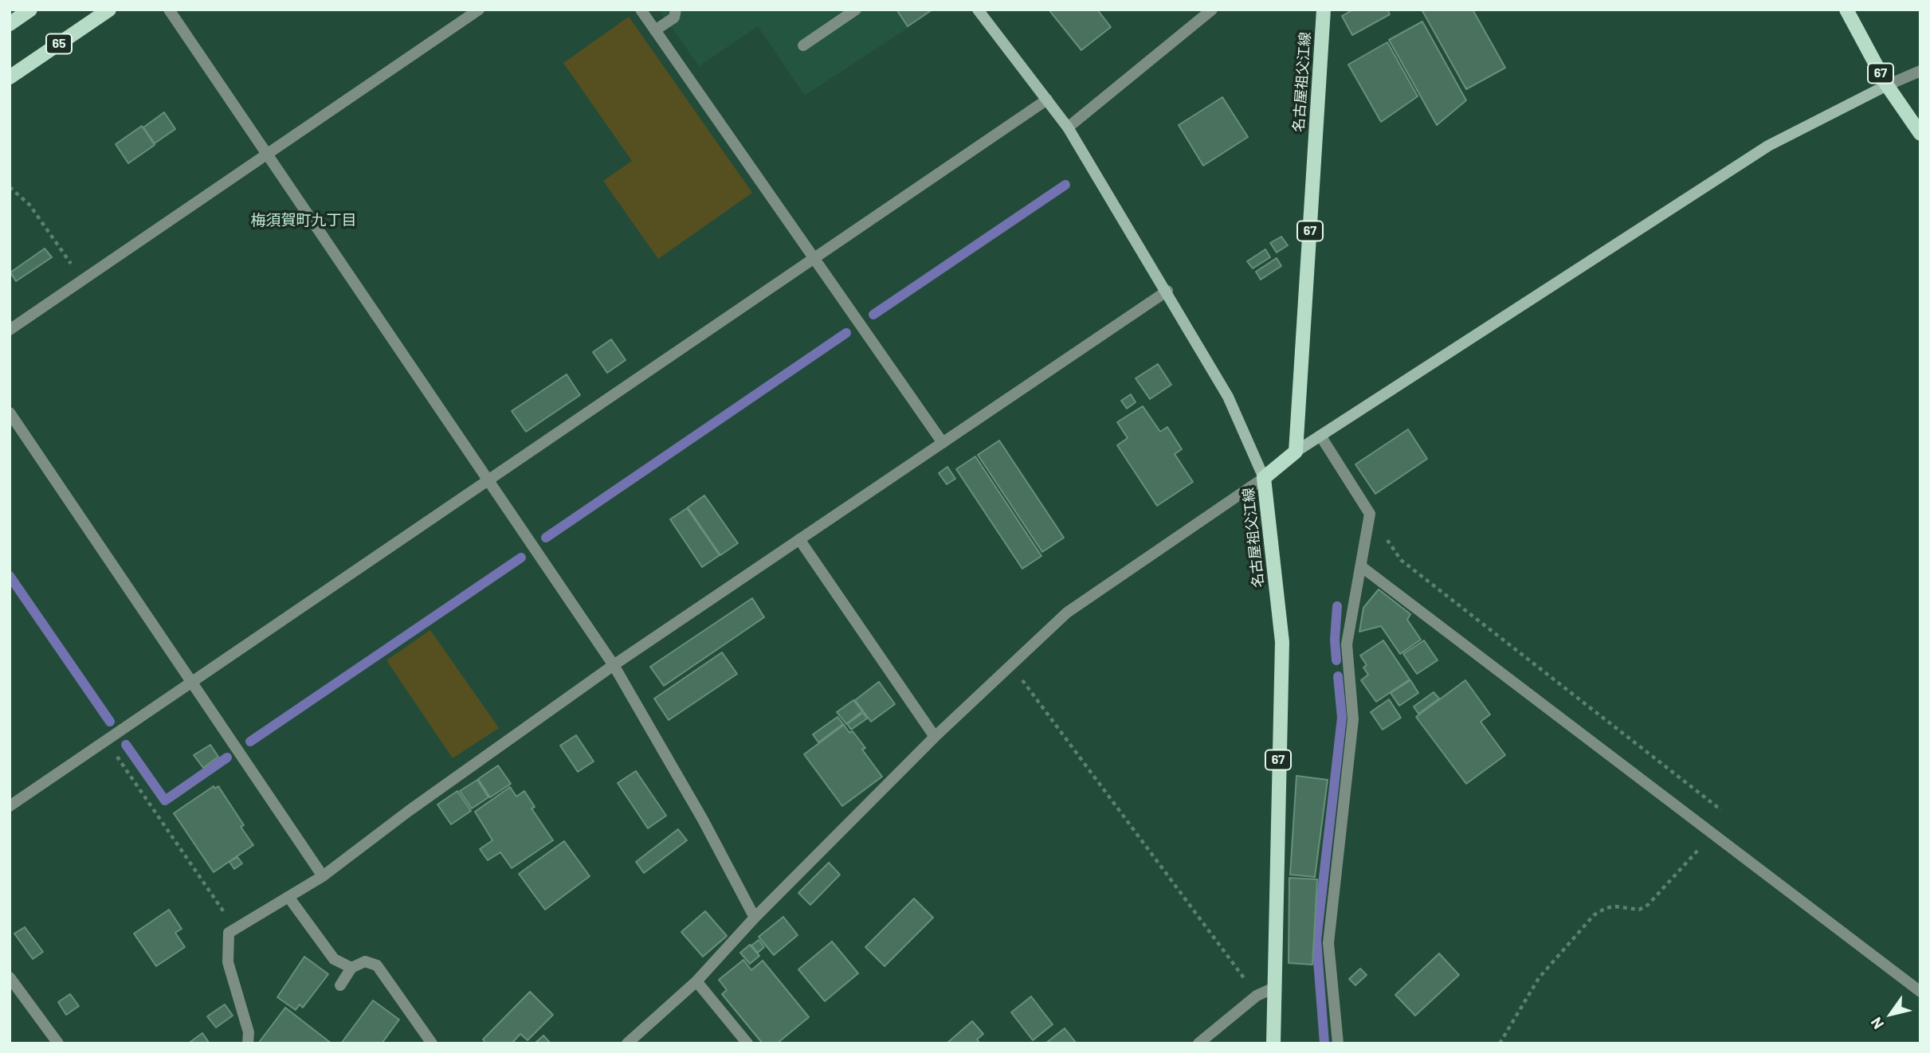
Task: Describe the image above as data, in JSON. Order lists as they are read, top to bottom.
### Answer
{
  "streets": {
    "main road": ["65", "67", "名古屋祖父江線"]
  },
  "districts": ["梅須賀町九丁目"],
  "north": "bottom left"
}
